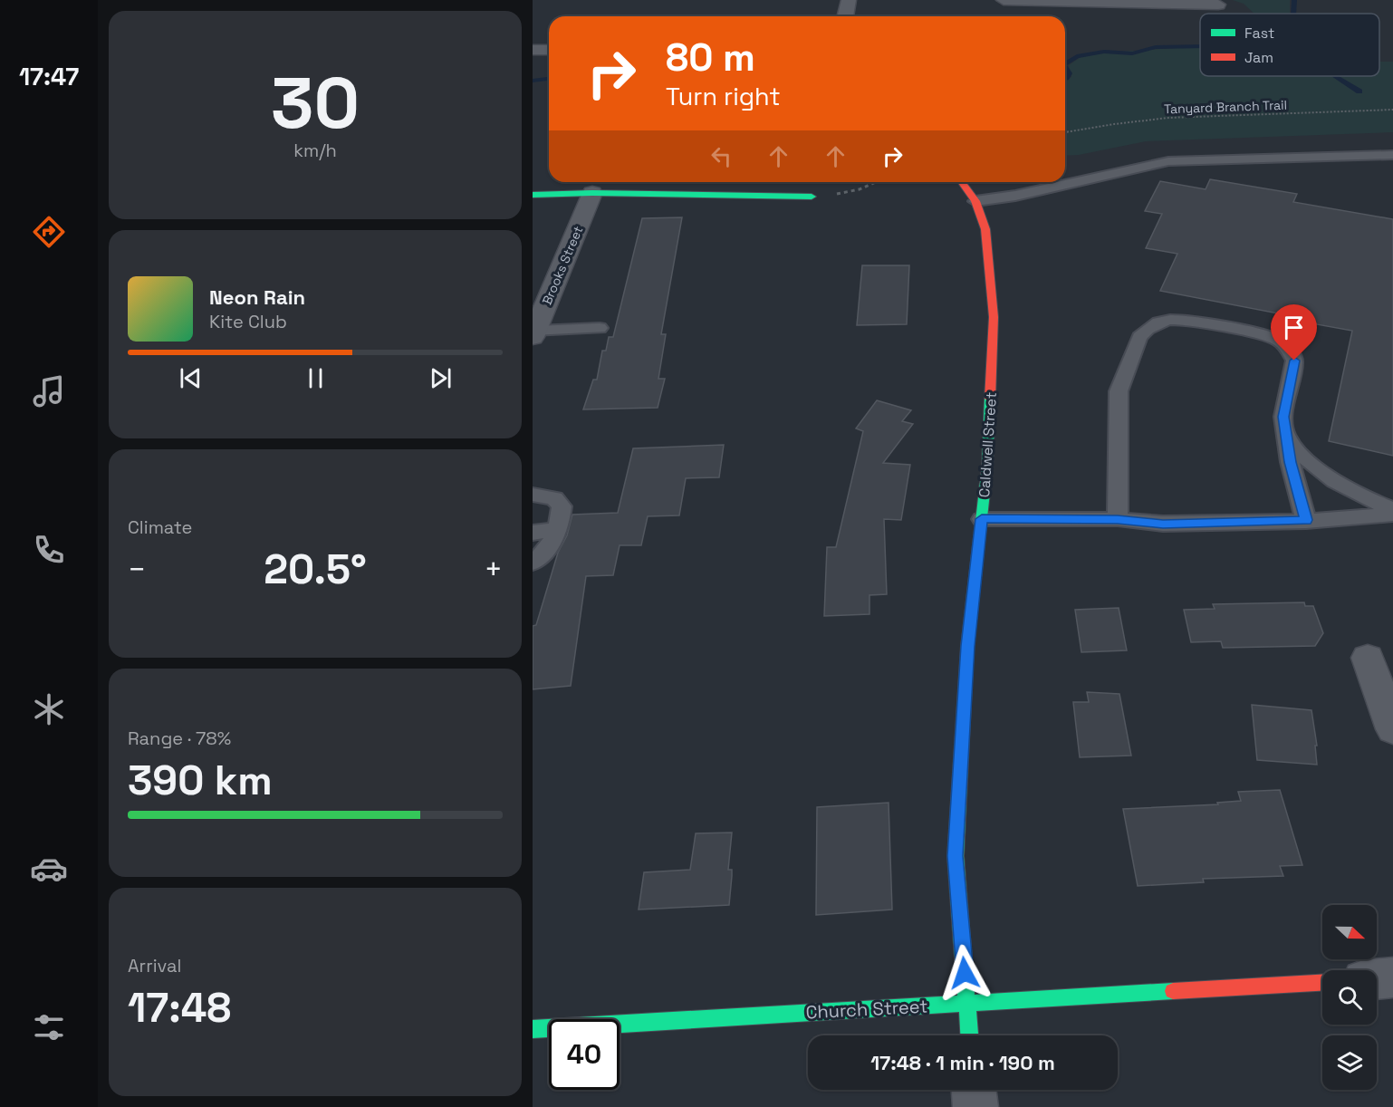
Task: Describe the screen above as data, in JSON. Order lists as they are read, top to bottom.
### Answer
{
  "streets": {
    "street": ["Brooks Street", "Caldwell Street", "Church Street"],
    "path": ["Tanyard Branch Trail"]
  },
  "crossings": [
    ["Caldwell Street", "Church Street"]
  ],
  "legend": ["Fast", "Jam"],
  "north": "right",
  "page": {
    "tabs": "17:47",
    "tile": [
      ["30", "km/h"],
      "Climate",
      ["Range · 78%", "390 km"],
      ["Arrival", "17:48"]
    ],
    "turn": ["80 m", "Turn right"],
    "song": ["Neon Rain", "Kite Club"],
    "heat": ["−", "20.5°", "+"],
    "limit": "40",
    "trip": "17:48 · 1 min · 190 m"
  }
}
